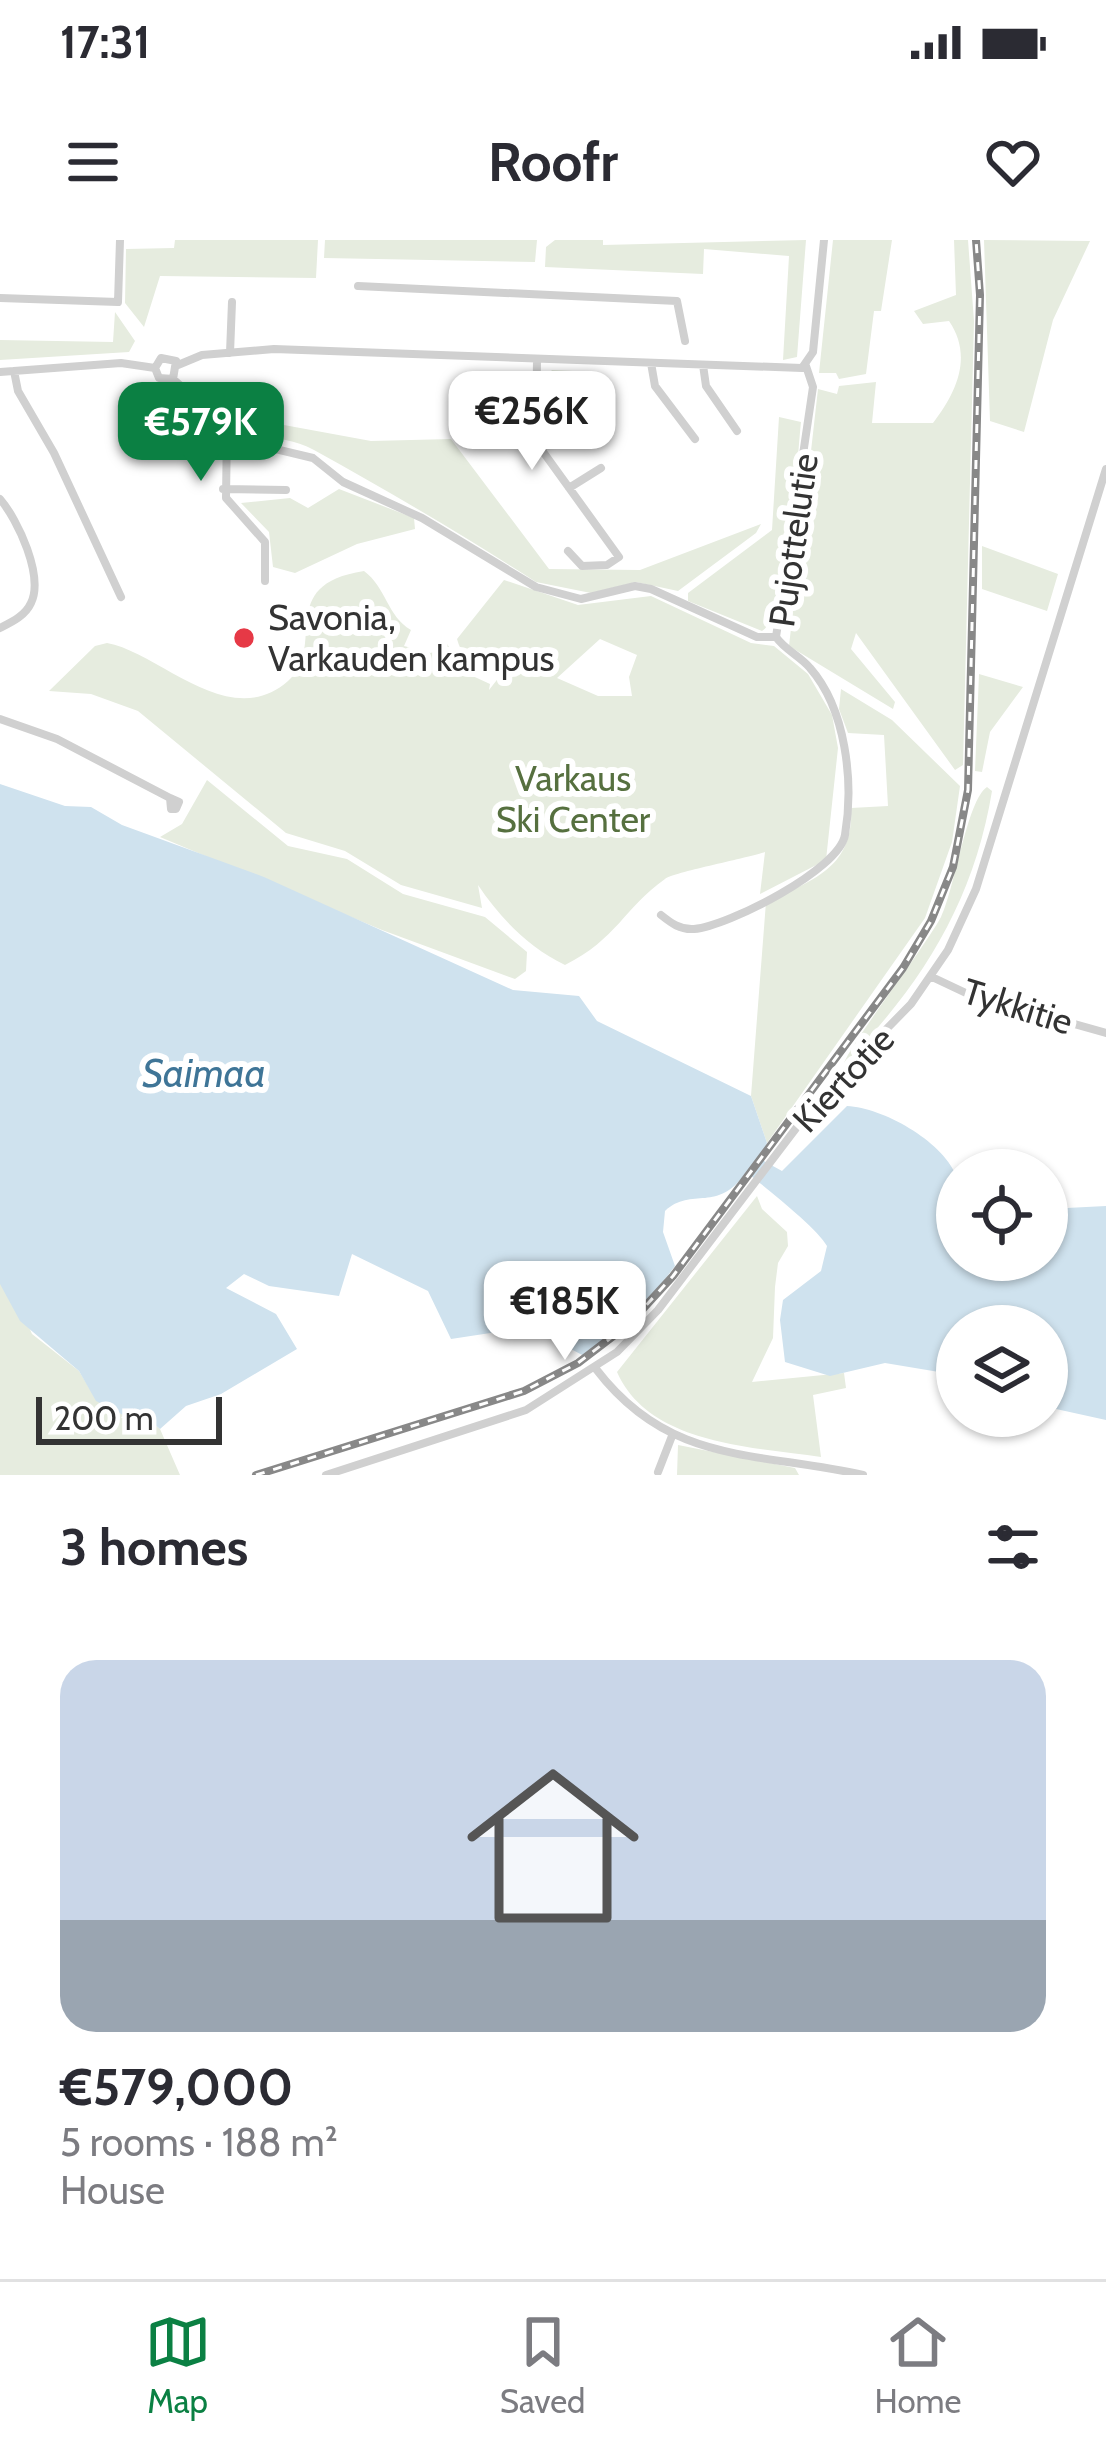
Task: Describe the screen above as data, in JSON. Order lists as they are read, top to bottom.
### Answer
{
  "streets": {
    "street": ["Pujottelutie", "Tykkitie", "Kiertotie"]
  },
  "crossings": [
    ["Tykkitie", "Kiertotie"]
  ],
  "water": ["Saimaa"],
  "parks": ["Varkaus Ski Center"],
  "places": ["Savonia, Varkauden kampus"],
  "scale_bar": "200 m",
  "page": {
    "status": "17:31",
    "header": "Roofr",
    "price": ["€256K", "€579K", "€185K"],
    "scale": "200 m",
    "heading": "3 homes",
    "list": [
      {
        "name": "€579,000",
        "note": "5 rooms · 188 m² · House"
      }
    ],
    "tabs": ["Map", "Saved", "Home"]
  }
}
